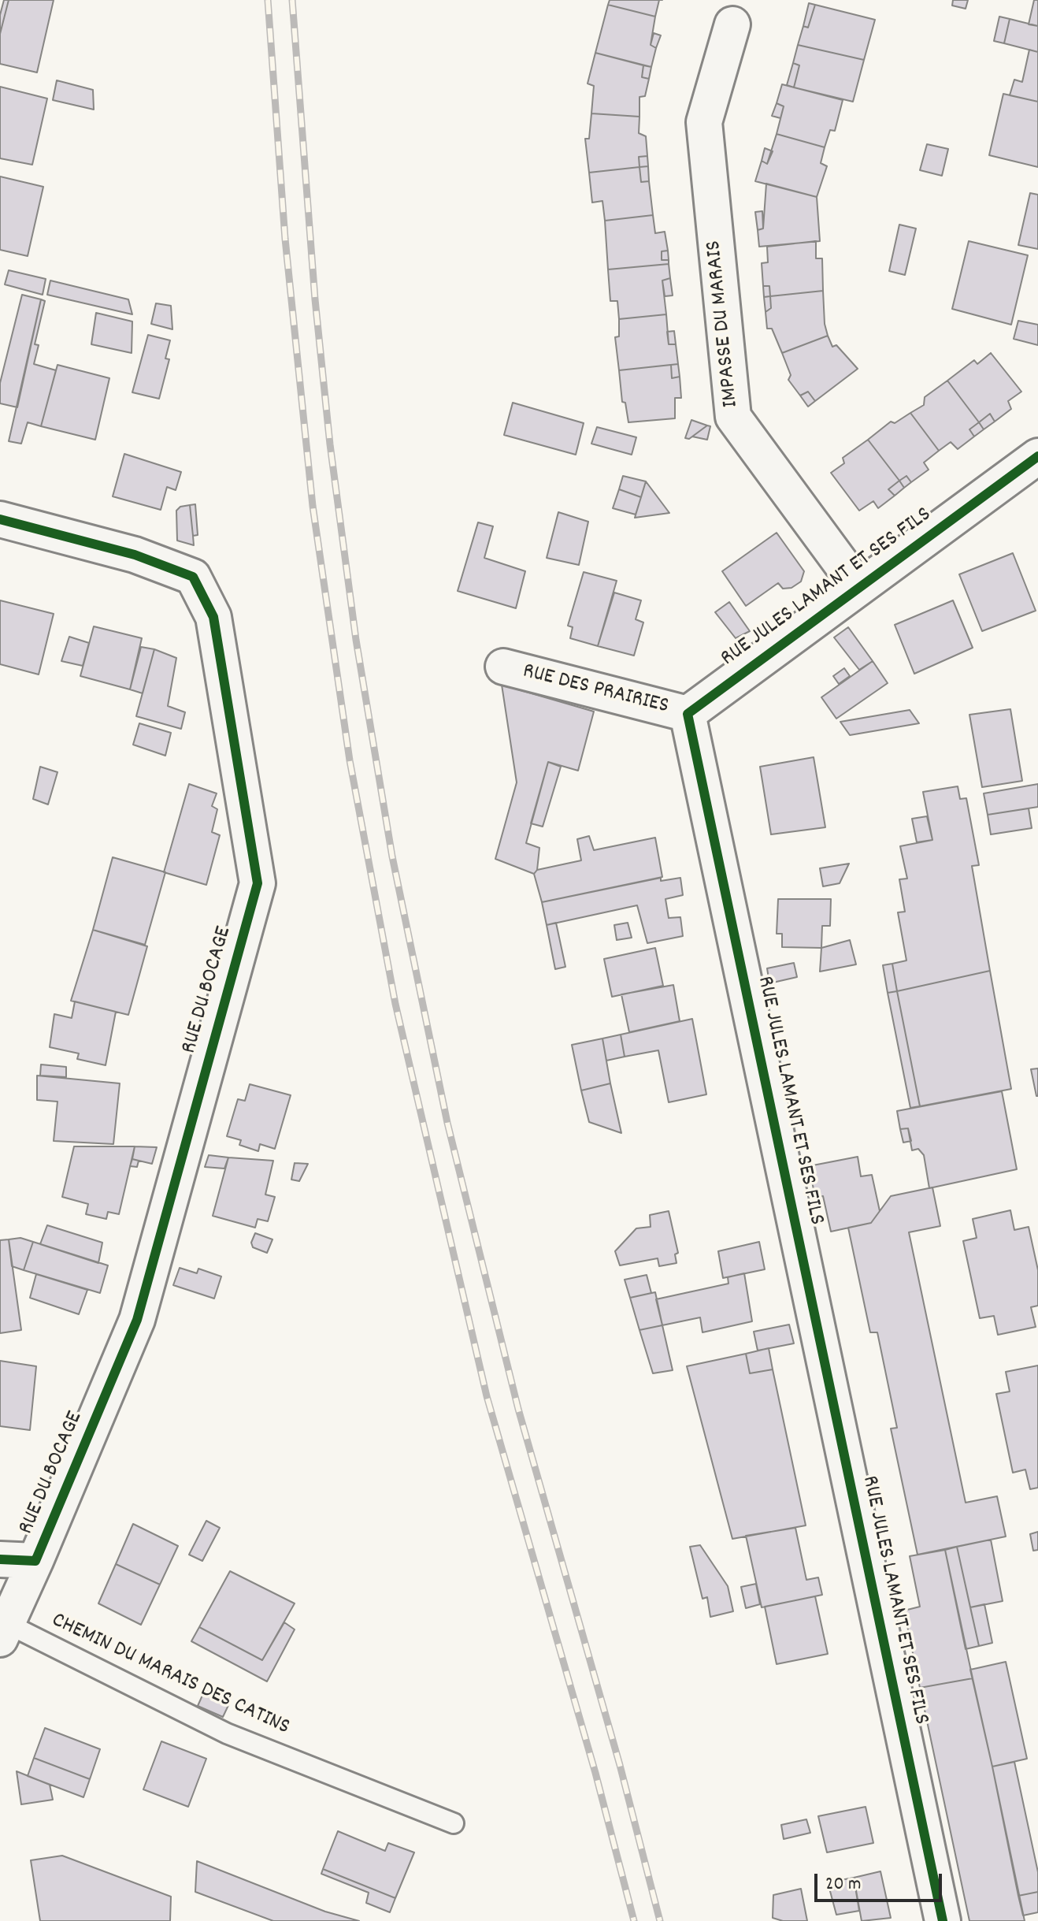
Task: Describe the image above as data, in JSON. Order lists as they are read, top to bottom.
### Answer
{
  "streets": {
    "street": [
      "IMPASSE DU MARAIS",
      "RUE JULES LAMANT ET SES FILS",
      "RUE DES PRAIRIES",
      "RUE DU BOCAGE"
    ],
    "lane": ["CHEMIN DU MARAIS DES CATINS"]
  },
  "crossings": [
    ["IMPASSE DU MARAIS", "RUE JULES LAMANT ET SES FILS"],
    ["RUE JULES LAMANT ET SES FILS", "RUE DES PRAIRIES"],
    ["RUE DU BOCAGE", "CHEMIN DU MARAIS DES CATINS"]
  ],
  "scale_bar": "20 m"
}
